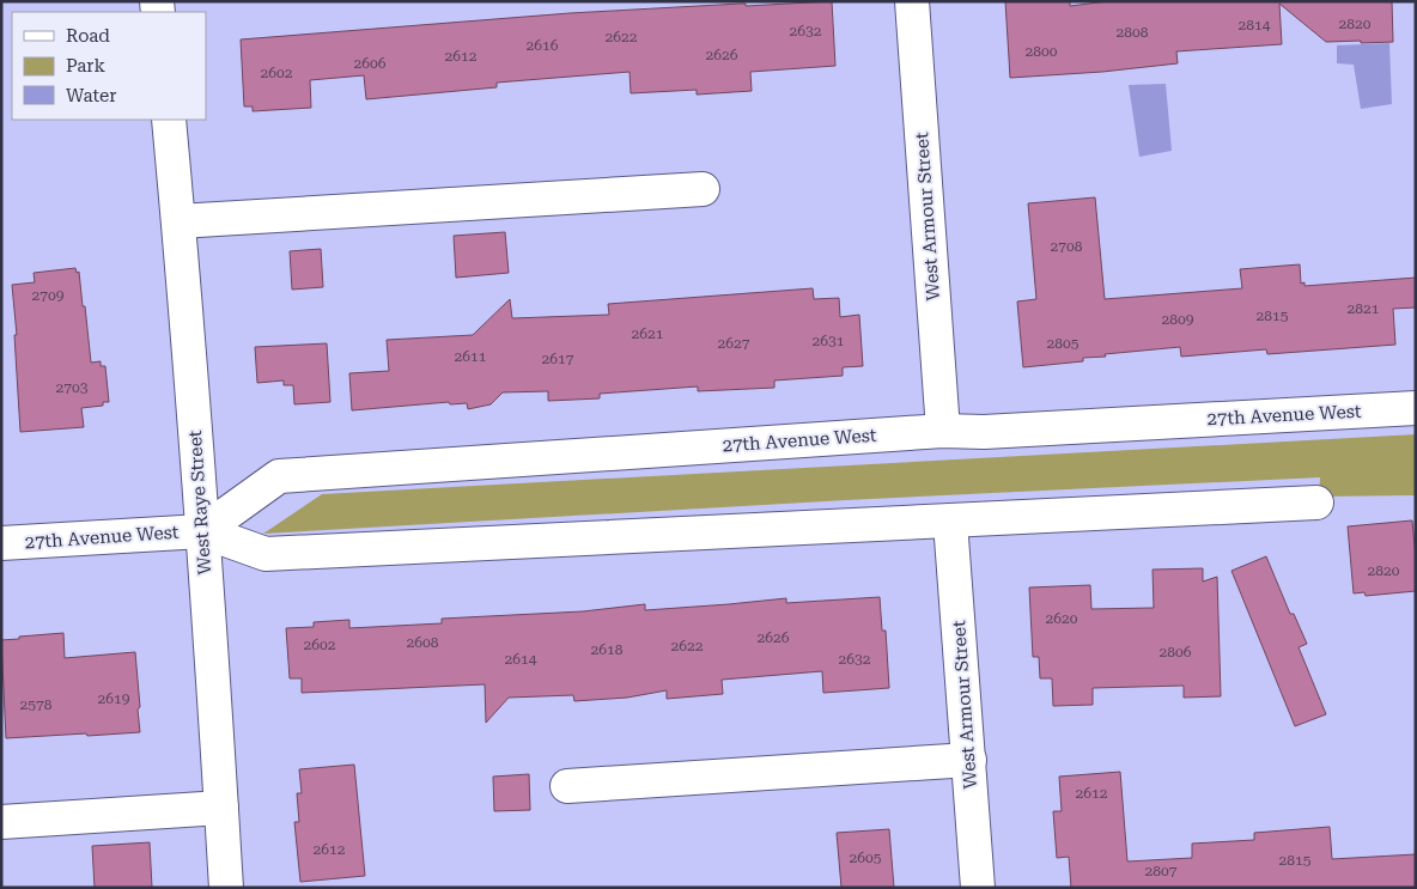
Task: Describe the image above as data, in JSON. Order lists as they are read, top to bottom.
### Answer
{
  "streets": {
    "street": ["West Armour Street", "27th Avenue West", "West Raye Street"]
  },
  "crossings": [
    ["West Armour Street", "27th Avenue West"],
    ["27th Avenue West", "West Raye Street"]
  ],
  "house_numbers": [
    "2820",
    "2814",
    "2632",
    "2808",
    "2622",
    "2616",
    "2800",
    "2626",
    "2612",
    "2606",
    "2602",
    "2708",
    "2709",
    "2821",
    "2815",
    "2809",
    "2621",
    "2631",
    "2627",
    "2805",
    "2611",
    "2617",
    "2703",
    "2820",
    "2620",
    "2626",
    "2608",
    "2602",
    "2622",
    "2618",
    "2806",
    "2614",
    "2632",
    "2619",
    "2578",
    "2612",
    "2612",
    "2605",
    "2815",
    "2807"
  ],
  "legend": ["Road", "Park", "Water"]
}
